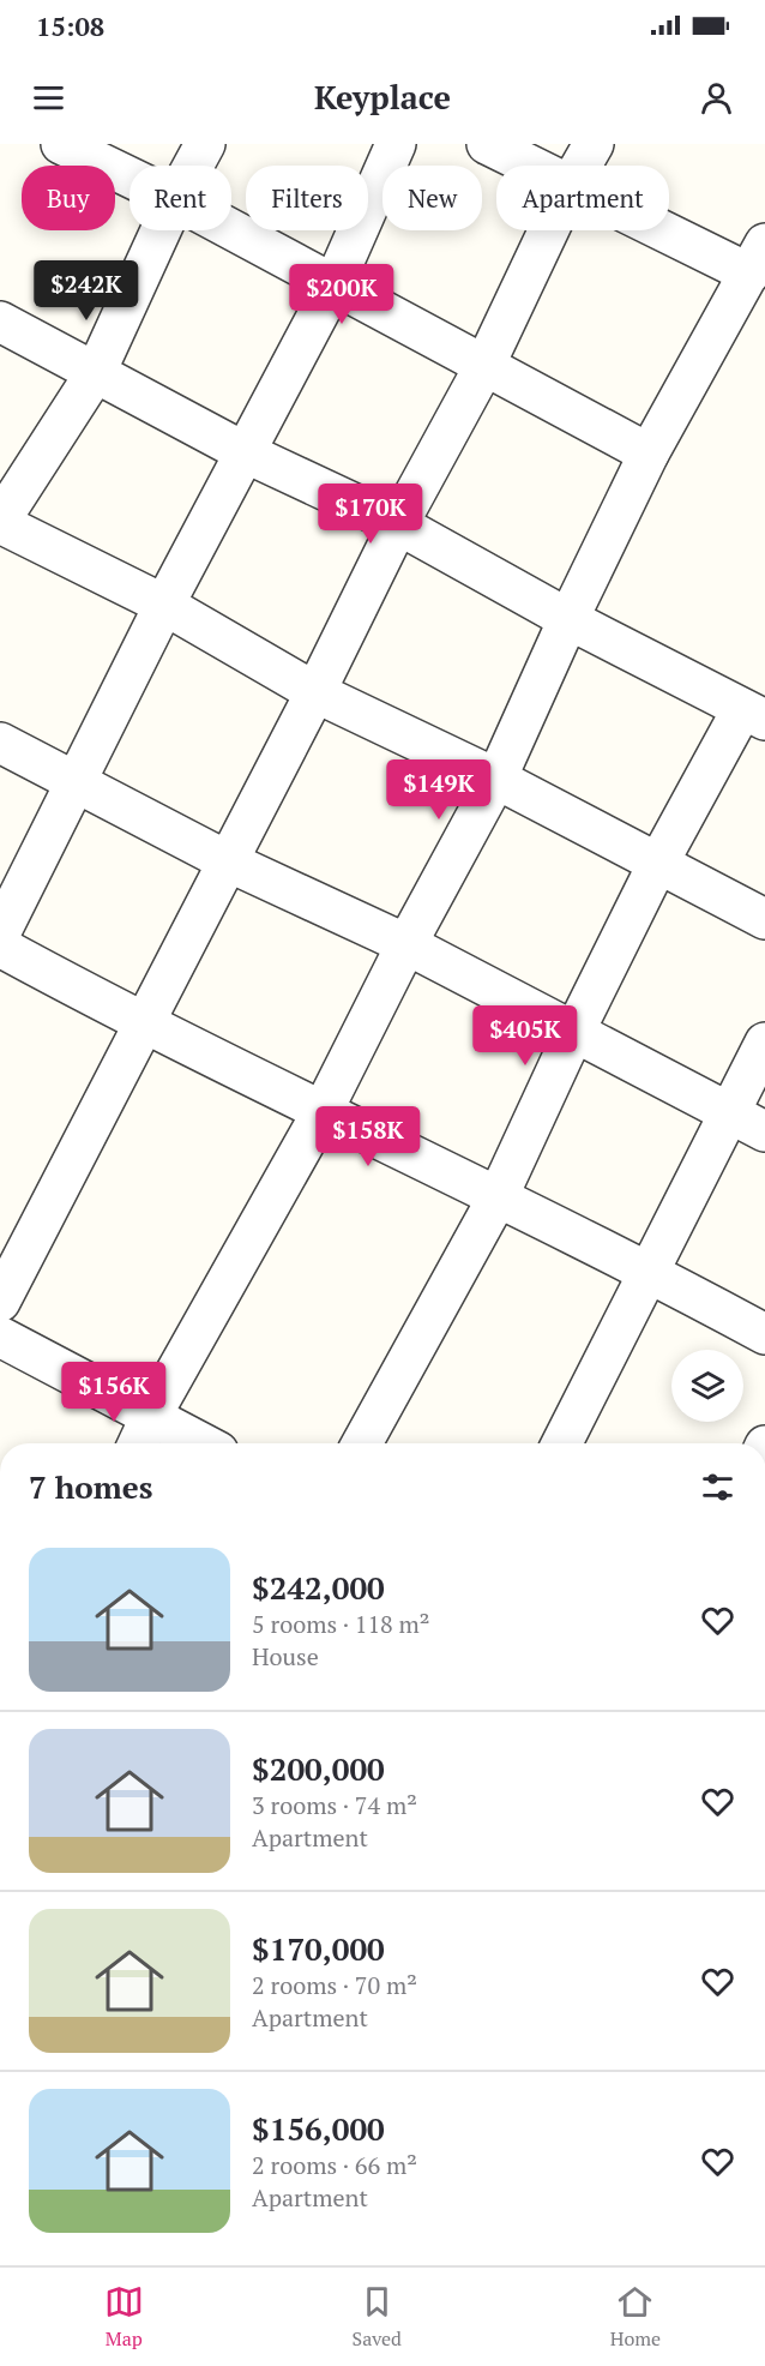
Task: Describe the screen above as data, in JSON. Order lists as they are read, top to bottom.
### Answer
{
  "page": {
    "status": "15:08",
    "header": "Keyplace",
    "chip": [
      "Buy",
      "Rent",
      "Filters",
      "New",
      "Apartment"
    ],
    "price": [
      "$242K",
      "$200K",
      "$170K",
      "$149K",
      "$405K",
      "$158K",
      "$156K"
    ],
    "heading": "7 homes",
    "list": [
      {
        "name": "$242,000",
        "note": "5 rooms · 118 m² · House"
      },
      {
        "name": "$200,000",
        "note": "3 rooms · 74 m² · Apartment"
      },
      {
        "name": "$170,000",
        "note": "2 rooms · 70 m² · Apartment"
      },
      {
        "name": "$156,000",
        "note": "2 rooms · 66 m² · Apartment"
      }
    ],
    "tabs": ["Map", "Saved", "Home"]
  }
}
